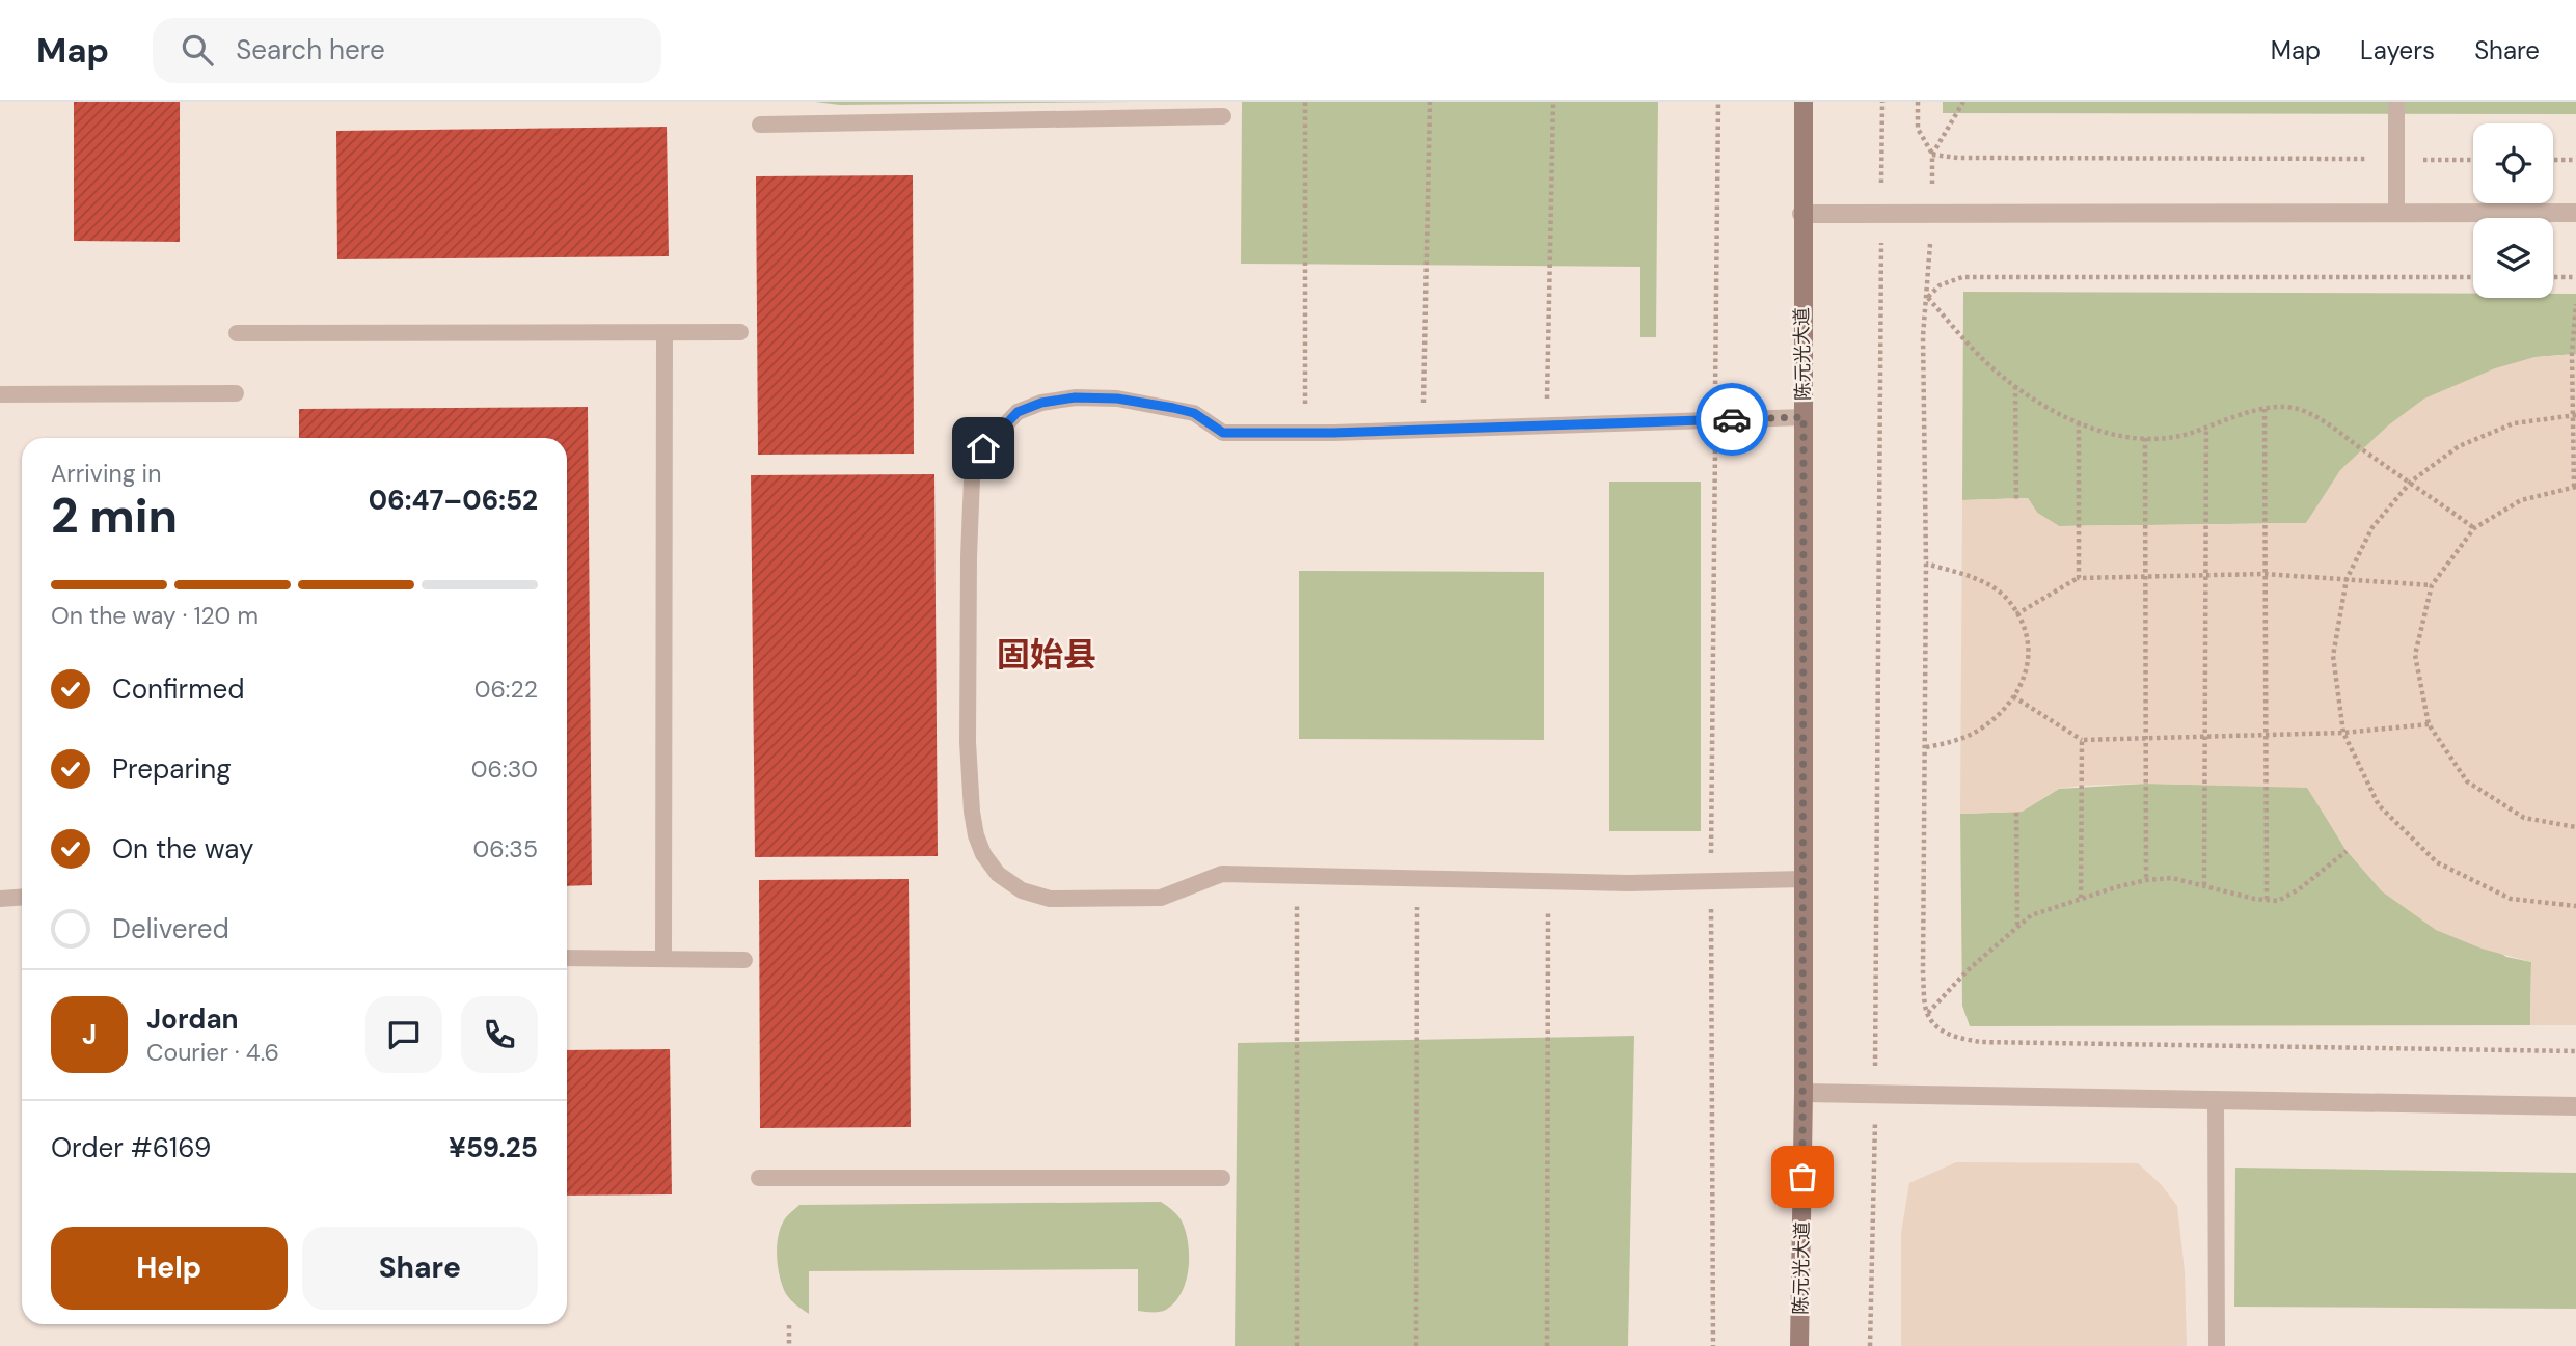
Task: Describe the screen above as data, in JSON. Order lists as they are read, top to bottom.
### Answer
{
  "streets": {
    "main road": ["陈元光大道"]
  },
  "districts": ["固始县"],
  "page": {
    "header": "Map",
    "search": "Search here",
    "nav": ["Map", "Layers", "Share"],
    "heading": ["2 min", "Arriving in", "06:47–06:52"],
    "panel": [
      "Jordan",
      "Courier · 4.6",
      "Order #6169",
      "¥59.25"
    ],
    "bar": "On the way · 120 m",
    "list": [
      ["Confirmed", "06:22"],
      ["Preparing", "06:30"],
      ["On the way", "06:35"],
      "Delivered"
    ],
    "round": "J",
    "buttons": ["Help", "Share"]
  }
}
